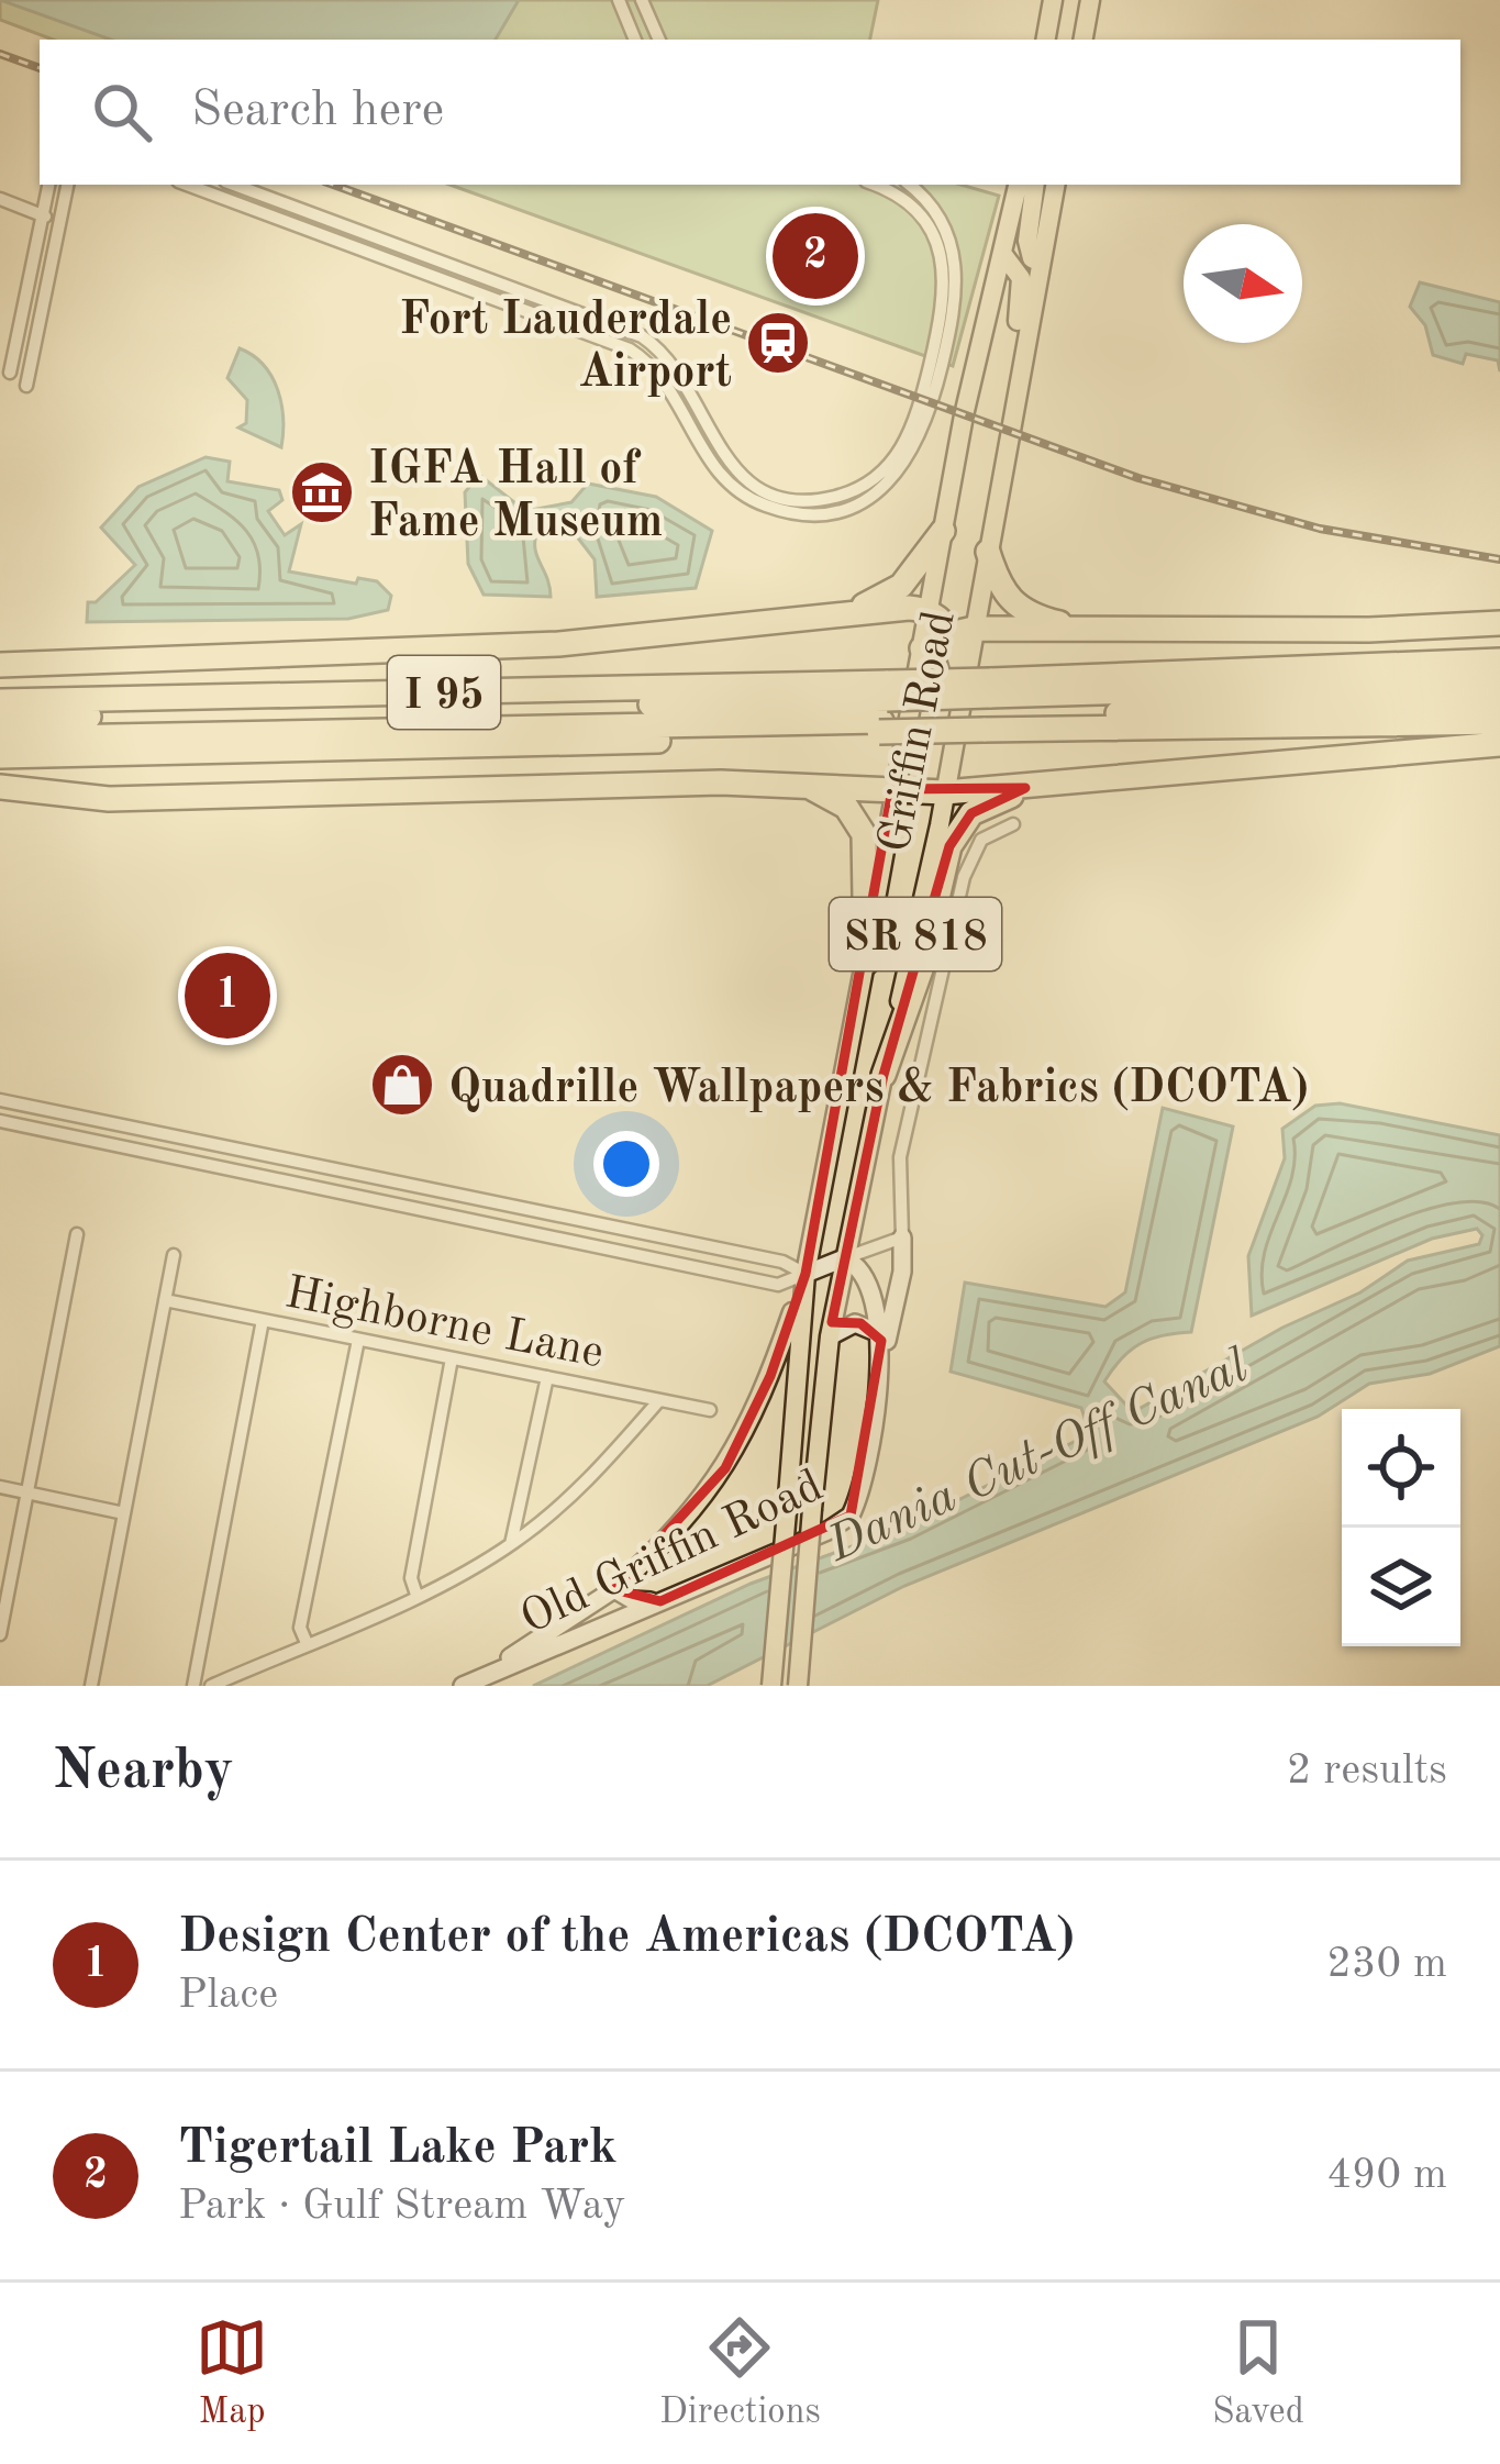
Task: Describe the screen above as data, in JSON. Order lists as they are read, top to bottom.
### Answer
{
  "streets": {
    "highway": ["I 95"],
    "main road": ["Griffin Road", "SR 818"],
    "street": ["Highborne Lane", "Old Griffin Road"]
  },
  "crossings": [
    ["Griffin Road", "Old Griffin Road"]
  ],
  "water": ["Dania Cut-Off Canal"],
  "places": {
    "station": ["Fort Lauderdale Airport"],
    "museum": ["IGFA Hall of Fame Museum"],
    "shop": ["Quadrille Wallpapers & Fabrics (DCOTA)"]
  },
  "north": "right",
  "page": {
    "search": "Search here",
    "pins": ["2", "1"],
    "heading": ["Nearby", "2 results"],
    "list": [
      {
        "mark": "1",
        "name": "Design Center of the Americas (DCOTA)",
        "note": "Place",
        "value": "230 m"
      },
      {
        "mark": "2",
        "name": "Tigertail Lake Park",
        "note": "Park · Gulf Stream Way",
        "value": "490 m"
      }
    ],
    "nav": ["Map", "Directions", "Saved"]
  }
}
